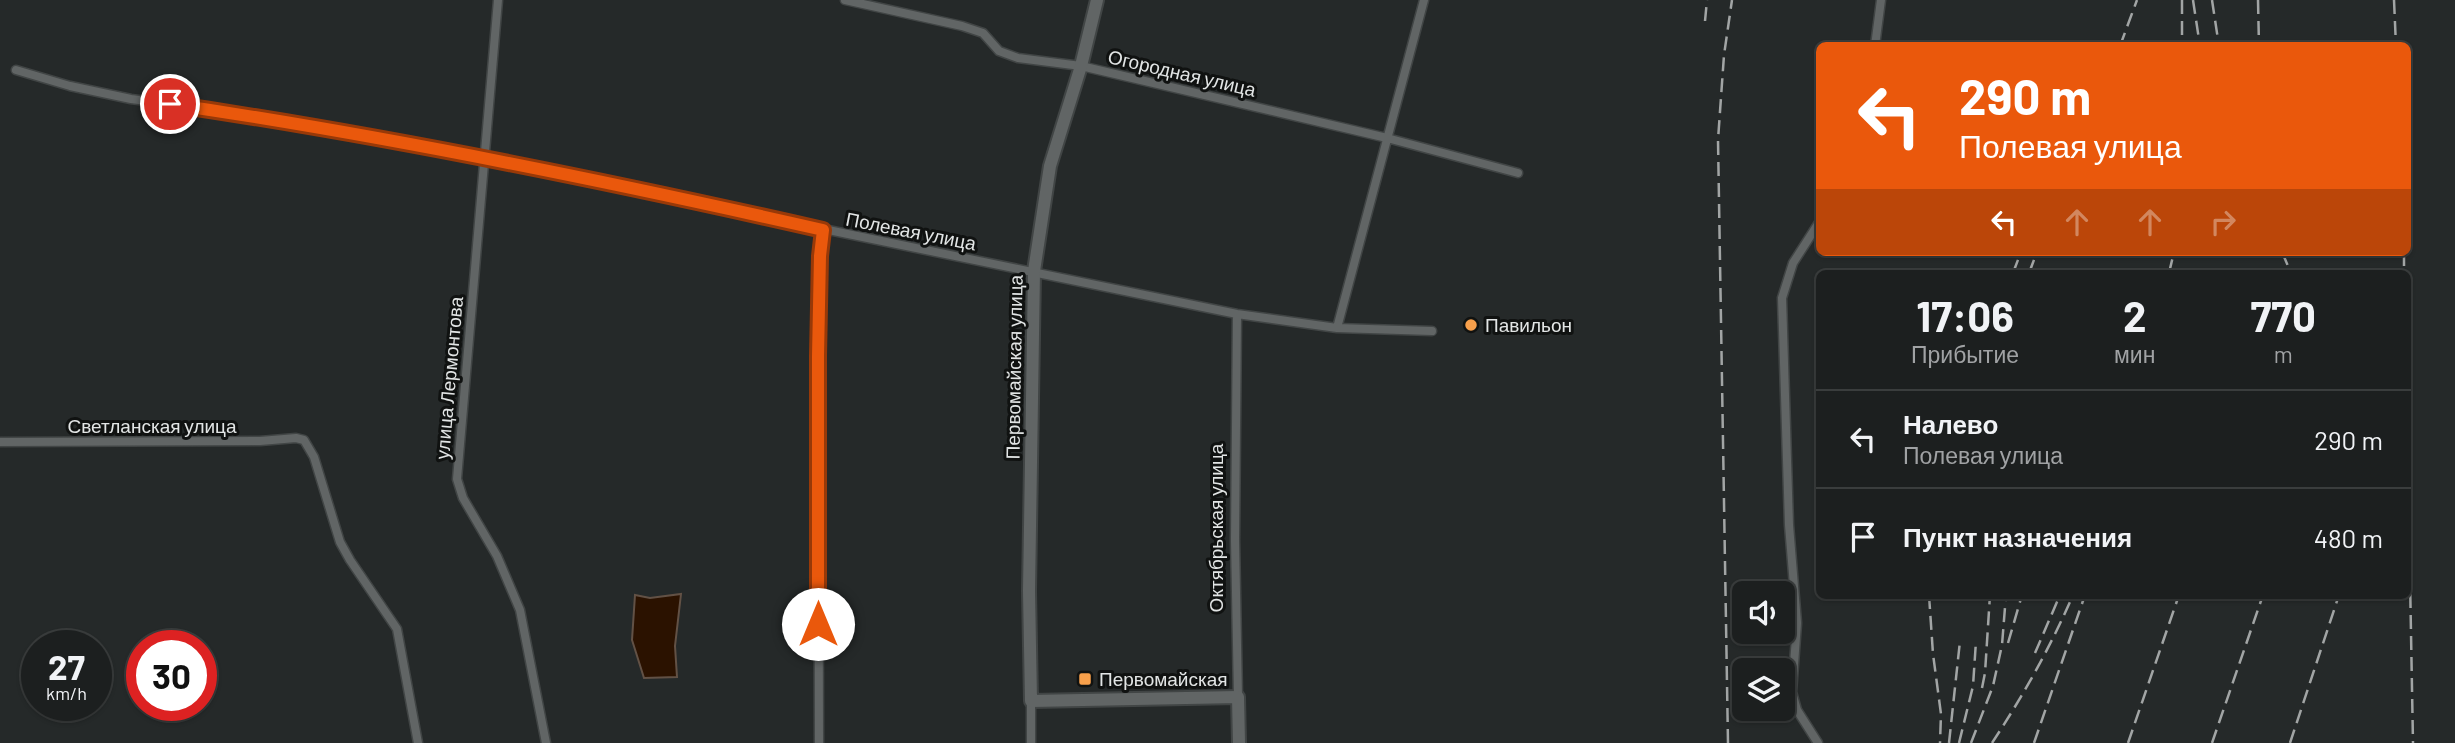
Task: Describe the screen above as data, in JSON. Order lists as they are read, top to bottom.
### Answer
{
  "streets": {
    "main road": ["Первомайская улица", "Октябрьская улица"],
    "street": [
      "Огородная улица",
      "Полевая улица",
      "улица Лермонтова",
      "Светланская улица"
    ]
  },
  "crossings": [
    ["Огородная улица", "Первомайская улица"],
    ["Полевая улица", "Первомайская улица"],
    ["Полевая улица", "улица Лермонтова"],
    ["Полевая улица", "Октябрьская улица"]
  ],
  "places": {
    "other": ["Павильон"],
    "transit": ["Первомайская"]
  },
  "page": {
    "turn": ["290 m", "Полевая улица"],
    "eta": [
      "17:06",
      "Прибытие",
      "2",
      "мин",
      "770",
      "m"
    ],
    "list": [
      {
        "name": "Налево",
        "note": "Полевая улица",
        "value": "290 m"
      },
      {
        "name": "Пункт назначения",
        "value": "480 m"
      }
    ],
    "speed": "27 km/h",
    "limit": "30"
  }
}
